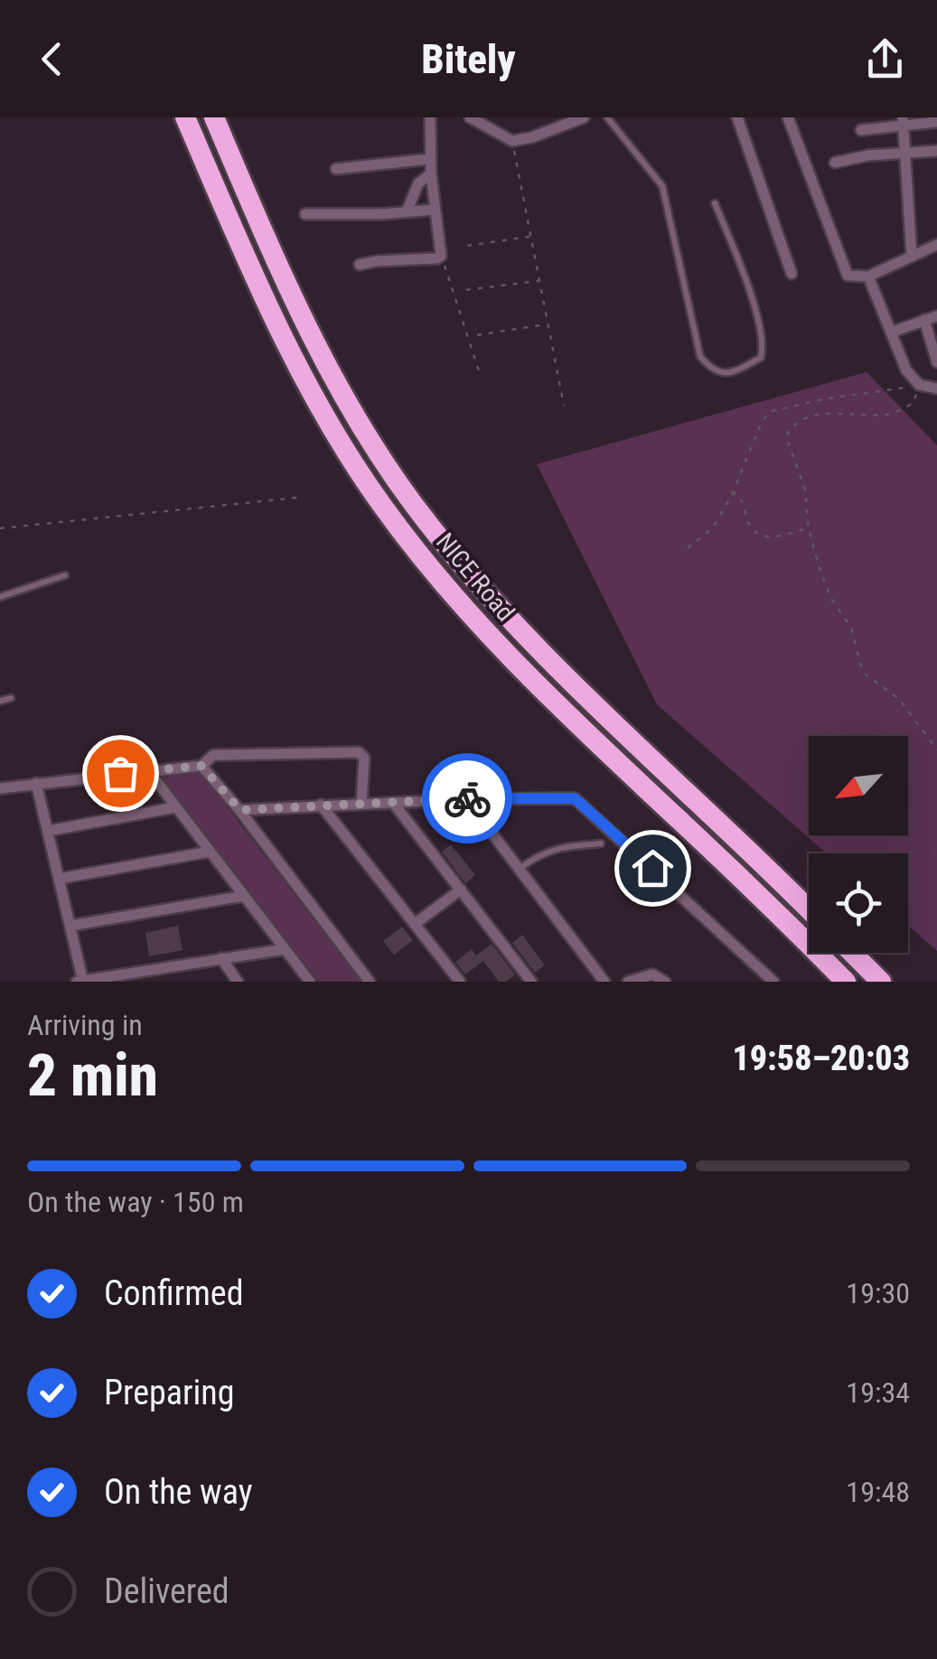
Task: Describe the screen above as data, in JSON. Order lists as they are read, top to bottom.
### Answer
{
  "streets": {
    "highway": ["NICE Road"]
  },
  "north": "bottom left",
  "page": {
    "header": "Bitely",
    "heading": ["2 min", "Arriving in", "19:58–20:03"],
    "bar": "On the way · 150 m",
    "list": [
      ["Confirmed", "19:30"],
      ["Preparing", "19:34"],
      ["On the way", "19:48"],
      "Delivered"
    ]
  }
}
